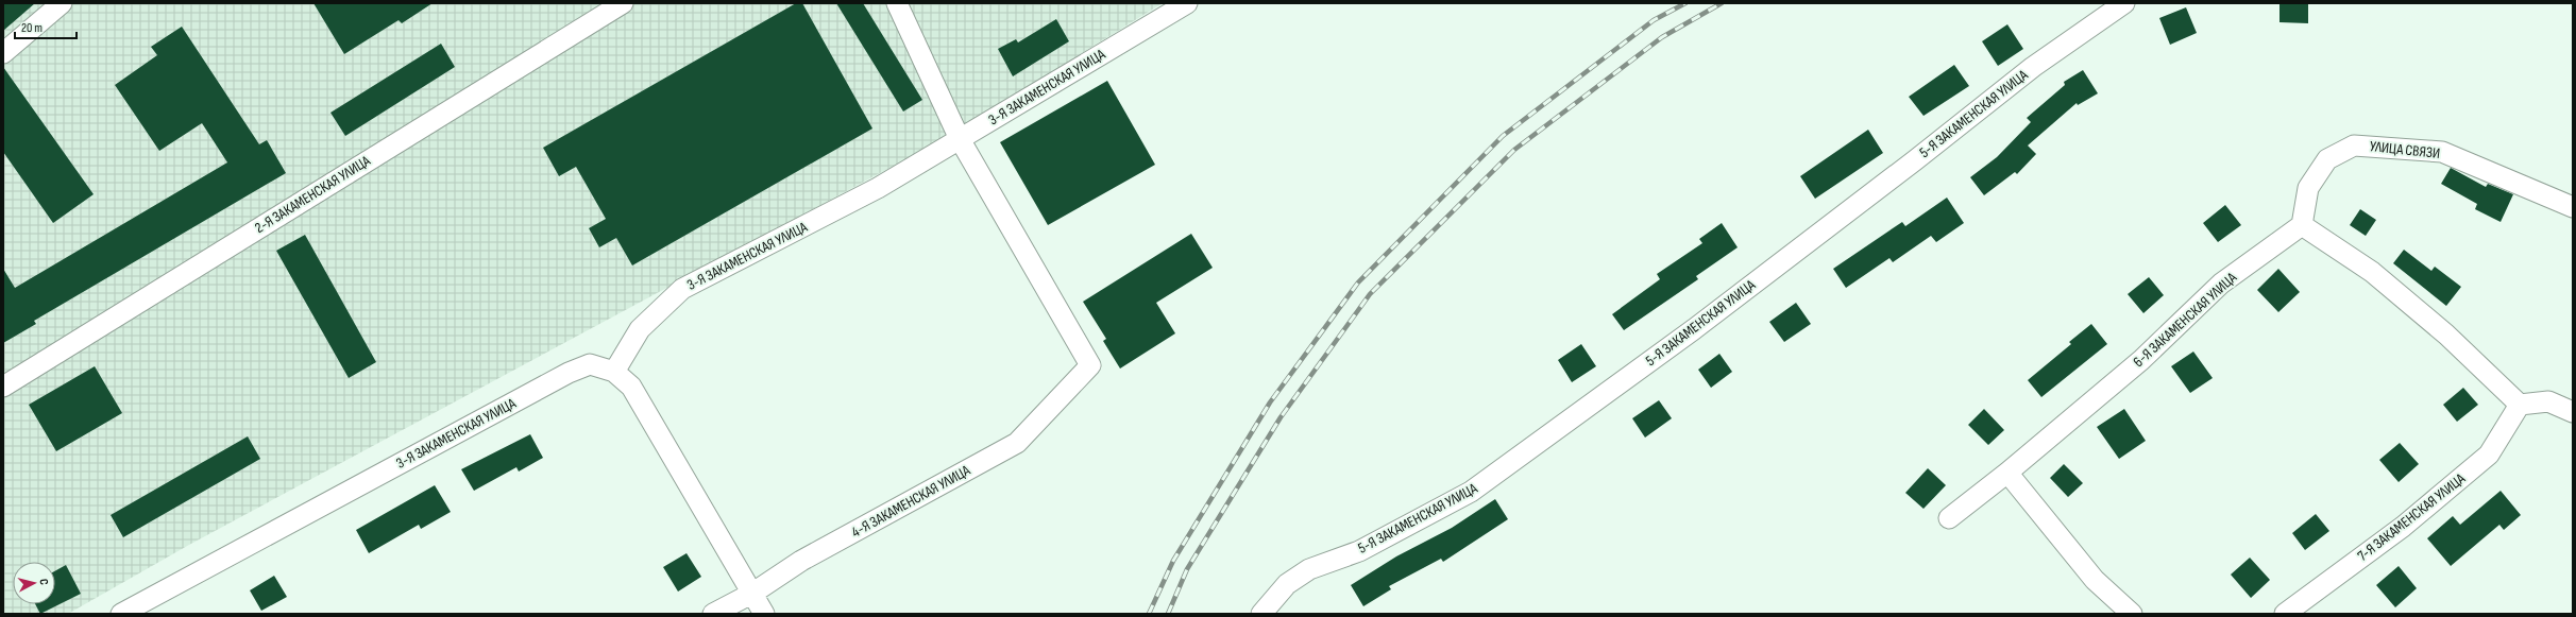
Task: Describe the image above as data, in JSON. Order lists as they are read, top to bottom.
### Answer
{
  "streets": {
    "street": [
      "3-Я ЗАКАМЕНСКАЯ УЛИЦА",
      "5-Я ЗАКАМЕНСКАЯ УЛИЦА",
      "УЛИЦА СВЯЗИ",
      "2-Я ЗАКАМЕНСКАЯ УЛИЦА",
      "6-Я ЗАКАМЕНСКАЯ УЛИЦА",
      "4-Я ЗАКАМЕНСКАЯ УЛИЦА",
      "7-Я ЗАКАМЕНСКАЯ УЛИЦА"
    ]
  },
  "crossings": [
    ["3-Я ЗАКАМЕНСКАЯ УЛИЦА", "4-Я ЗАКАМЕНСКАЯ УЛИЦА"],
    ["УЛИЦА СВЯЗИ", "6-Я ЗАКАМЕНСКАЯ УЛИЦА"]
  ],
  "scale_bar": "20 m",
  "north": "right"
}
